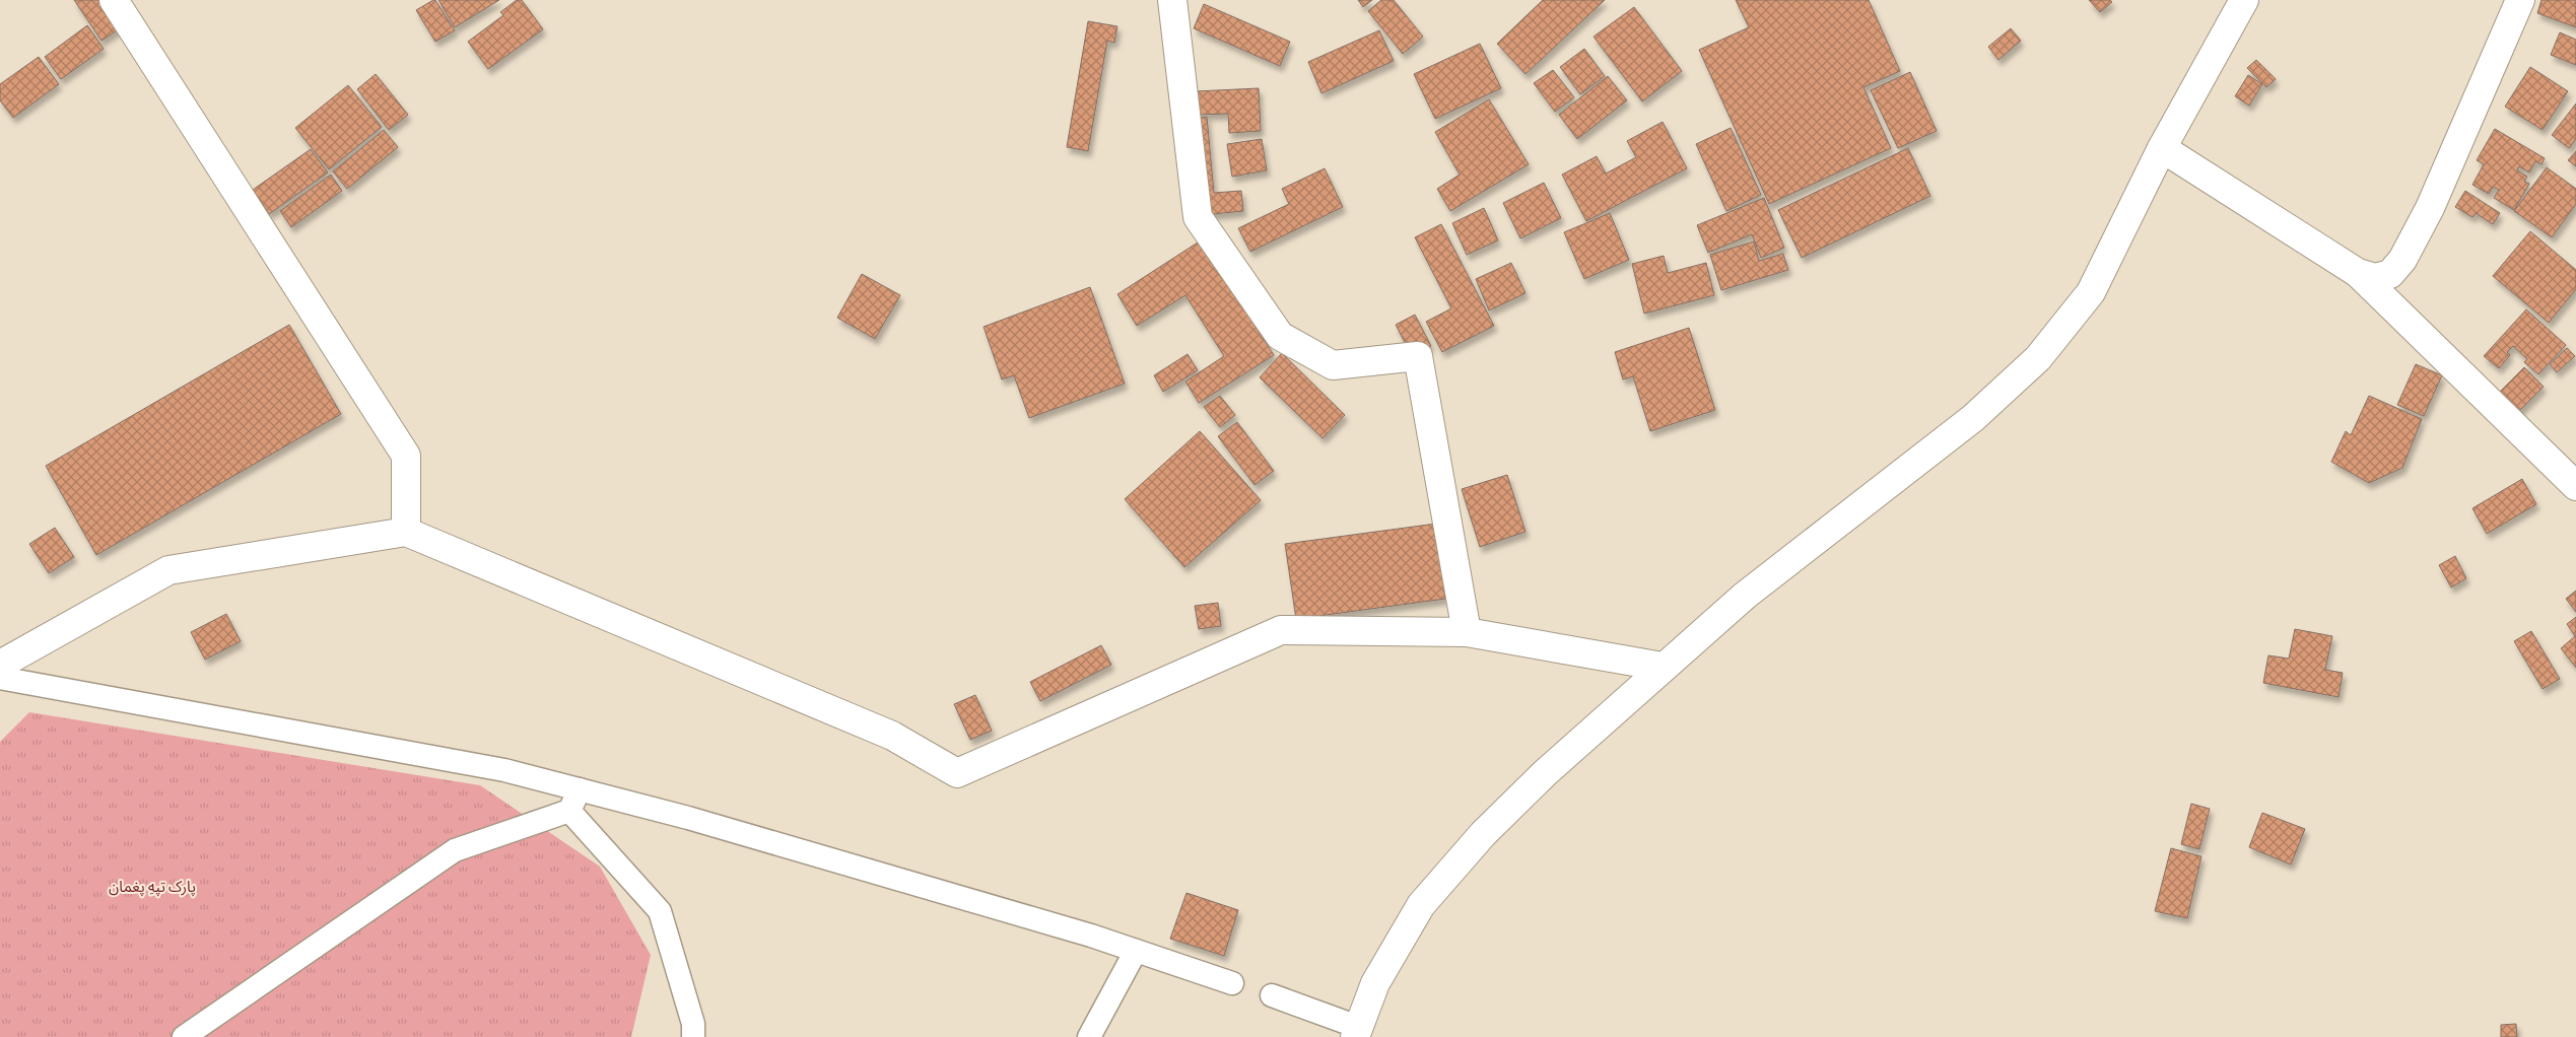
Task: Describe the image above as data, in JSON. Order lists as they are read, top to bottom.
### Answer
{
  "parks": ["پارک تپهِ پغمان"]
}
